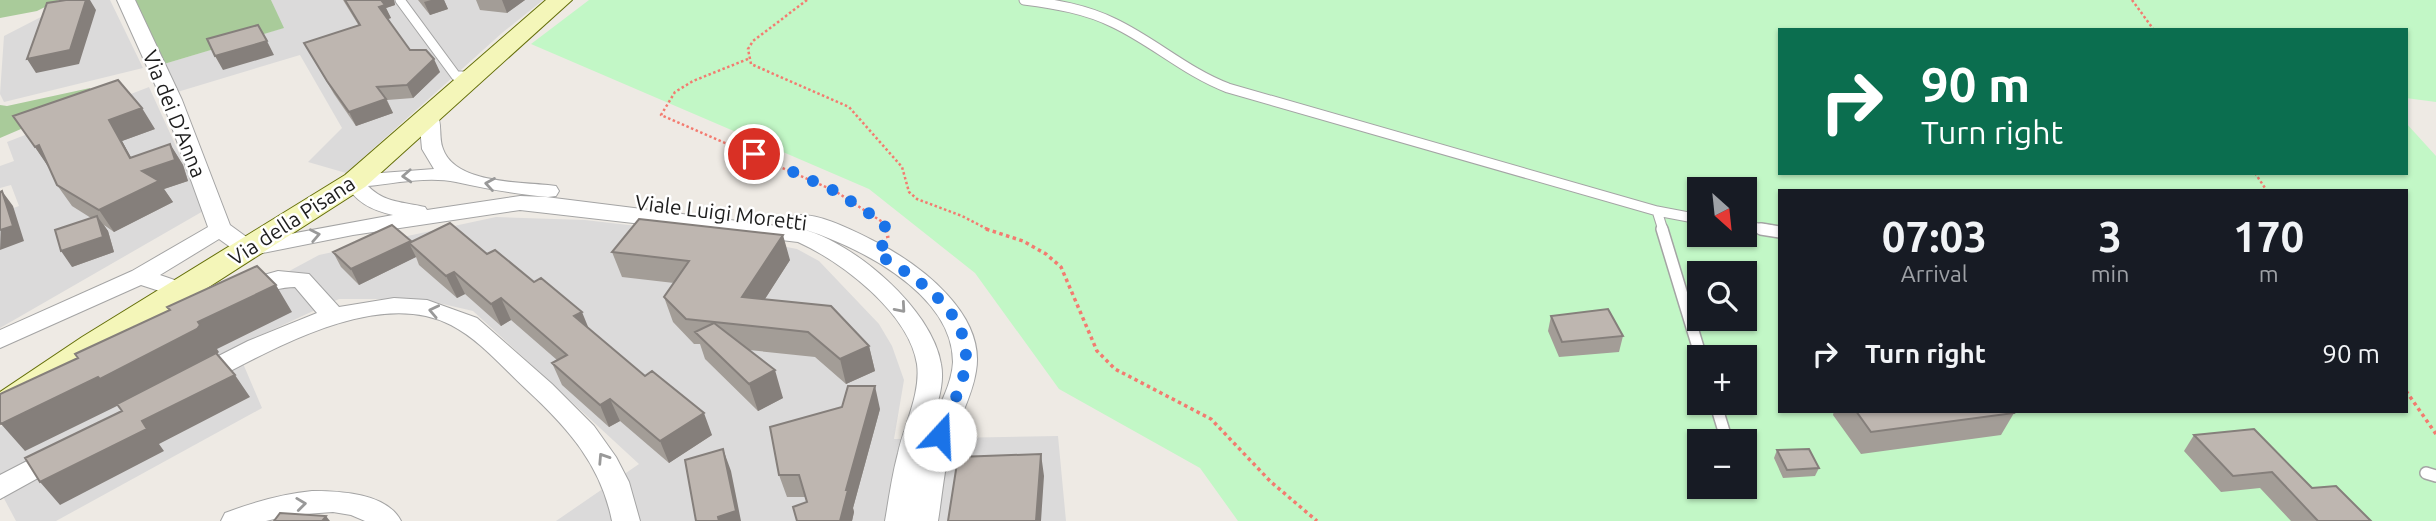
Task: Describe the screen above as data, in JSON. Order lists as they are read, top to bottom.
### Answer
{
  "streets": {
    "main road": ["Via della Pisana"],
    "street": ["Via dei D’Anna", "Viale Luigi Moretti"]
  },
  "crossings": [
    ["Viale Luigi Moretti", "Via della Pisana"]
  ],
  "north": "bottom right",
  "page": {
    "turn": ["90 m", "Turn right"],
    "map_buttons": ["+", "−"],
    "eta": [
      "07:03",
      "Arrival",
      "3",
      "min",
      "170",
      "m"
    ],
    "list": [
      {
        "name": "Turn right",
        "value": "90 m"
      }
    ]
  }
}
